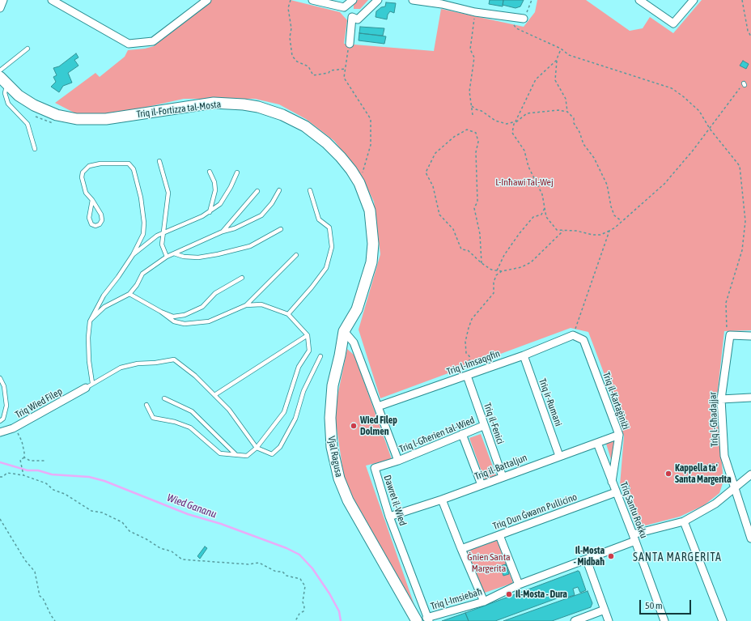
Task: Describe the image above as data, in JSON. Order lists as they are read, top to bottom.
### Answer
{
  "streets": {
    "main road": ["Triq il-Fortizza tal-Mosta", "Vjal Ragusa"],
    "street": [
      "Triq l-Imsaqqfin",
      "Triq il-Kartaġiniżi",
      "Triq ir-Rumani",
      "Triq Wied Filep",
      "Triq l-Għadajjar",
      "Triq il-Fenici",
      "Triq l-Għerien tal-Wied",
      "Triq il-Battaljun",
      "Dawret il-Wied",
      "Triq Santu Rokku",
      "Triq Dun Ġwann Pullicino",
      "Triq l-Imsiebaħ"
    ]
  },
  "crossings": [
    ["Triq il-Fortizza tal-Mosta", "Vjal Ragusa"],
    ["Triq l-Imsaqqfin", "Triq il-Kartaġiniżi"],
    ["Triq l-Imsaqqfin", "Triq ir-Rumani"],
    ["Triq l-Imsaqqfin", "Triq il-Fenici"],
    ["Triq l-Imsaqqfin", "Dawret il-Wied"],
    ["Triq il-Kartaġiniżi", "Triq il-Battaljun"],
    ["Triq il-Kartaġiniżi", "Triq Santu Rokku"],
    ["Triq ir-Rumani", "Triq il-Battaljun"],
    ["Triq l-Għadajjar", "Triq l-Imsiebaħ"],
    ["Triq il-Fenici", "Triq l-Għerien tal-Wied"],
    ["Triq il-Fenici", "Triq il-Battaljun"],
    ["Triq l-Għerien tal-Wied", "Dawret il-Wied"],
    ["Vjal Ragusa", "Dawret il-Wied"],
    ["Vjal Ragusa", "Triq l-Imsiebaħ"],
    ["Triq il-Battaljun", "Dawret il-Wied"],
    ["Triq il-Battaljun", "Triq Santu Rokku"],
    ["Dawret il-Wied", "Triq l-Imsiebaħ"],
    ["Triq Santu Rokku", "Triq Dun Ġwann Pullicino"],
    ["Triq Santu Rokku", "Triq l-Imsiebaħ"]
  ],
  "districts": ["SANTA MARGERITA"],
  "water": ["Wied Gananu"],
  "parks": ["L-Inħawi Tal-Wej", "Ġnien Santa Margerita"],
  "places": [
    "Wied Filep Dolmen",
    "Kappella ta' Santa Margerita",
    "Il-Mosta - Midbaħ",
    "Il-Mosta - Dura"
  ],
  "scale_bar": "50 m"
}
